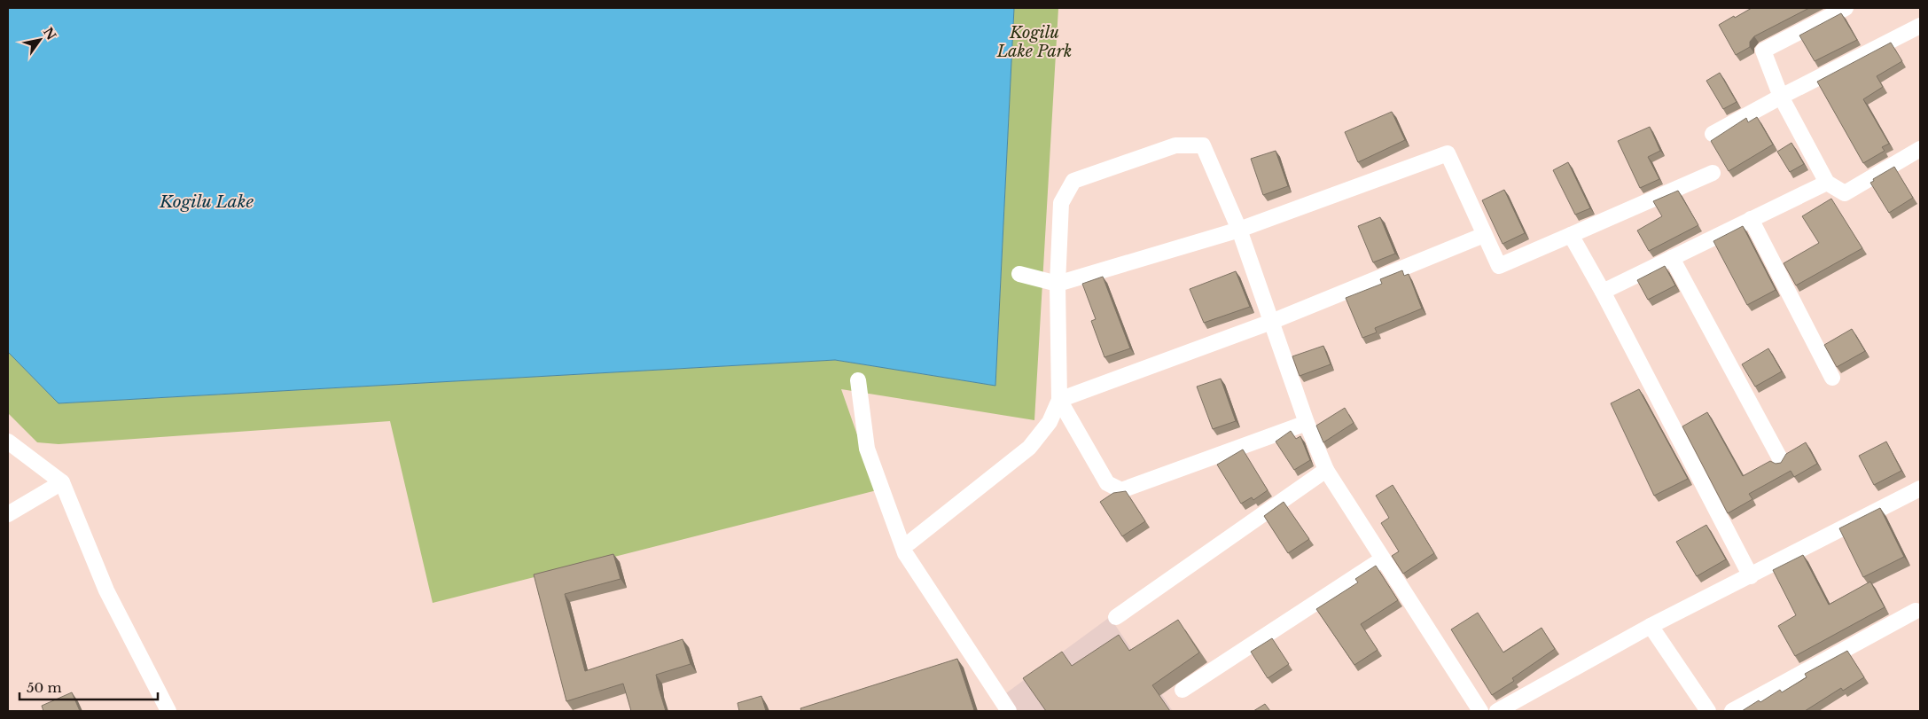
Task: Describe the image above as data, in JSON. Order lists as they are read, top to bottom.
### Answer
{
  "water": ["Kogilu Lake"],
  "parks": ["Kogilu Lake Park"],
  "scale_bar": "50 m",
  "north": "top right"
}
